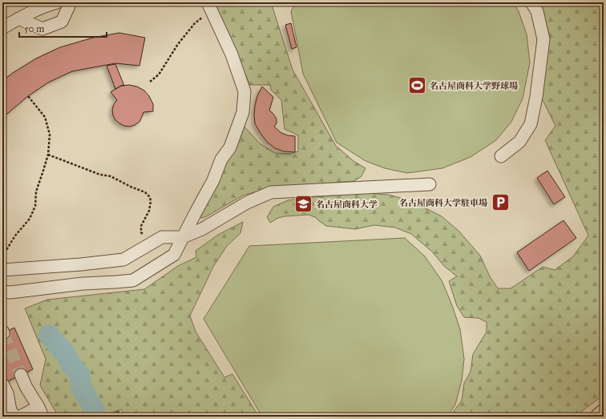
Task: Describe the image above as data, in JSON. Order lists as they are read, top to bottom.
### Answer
{
  "places": {
    "sports": ["名古屋商科大学野球場"],
    "parking": ["名古屋商科大学駐車場"],
    "school or university": ["名古屋商科大学"]
  },
  "scale_bar": "50 m"
}
